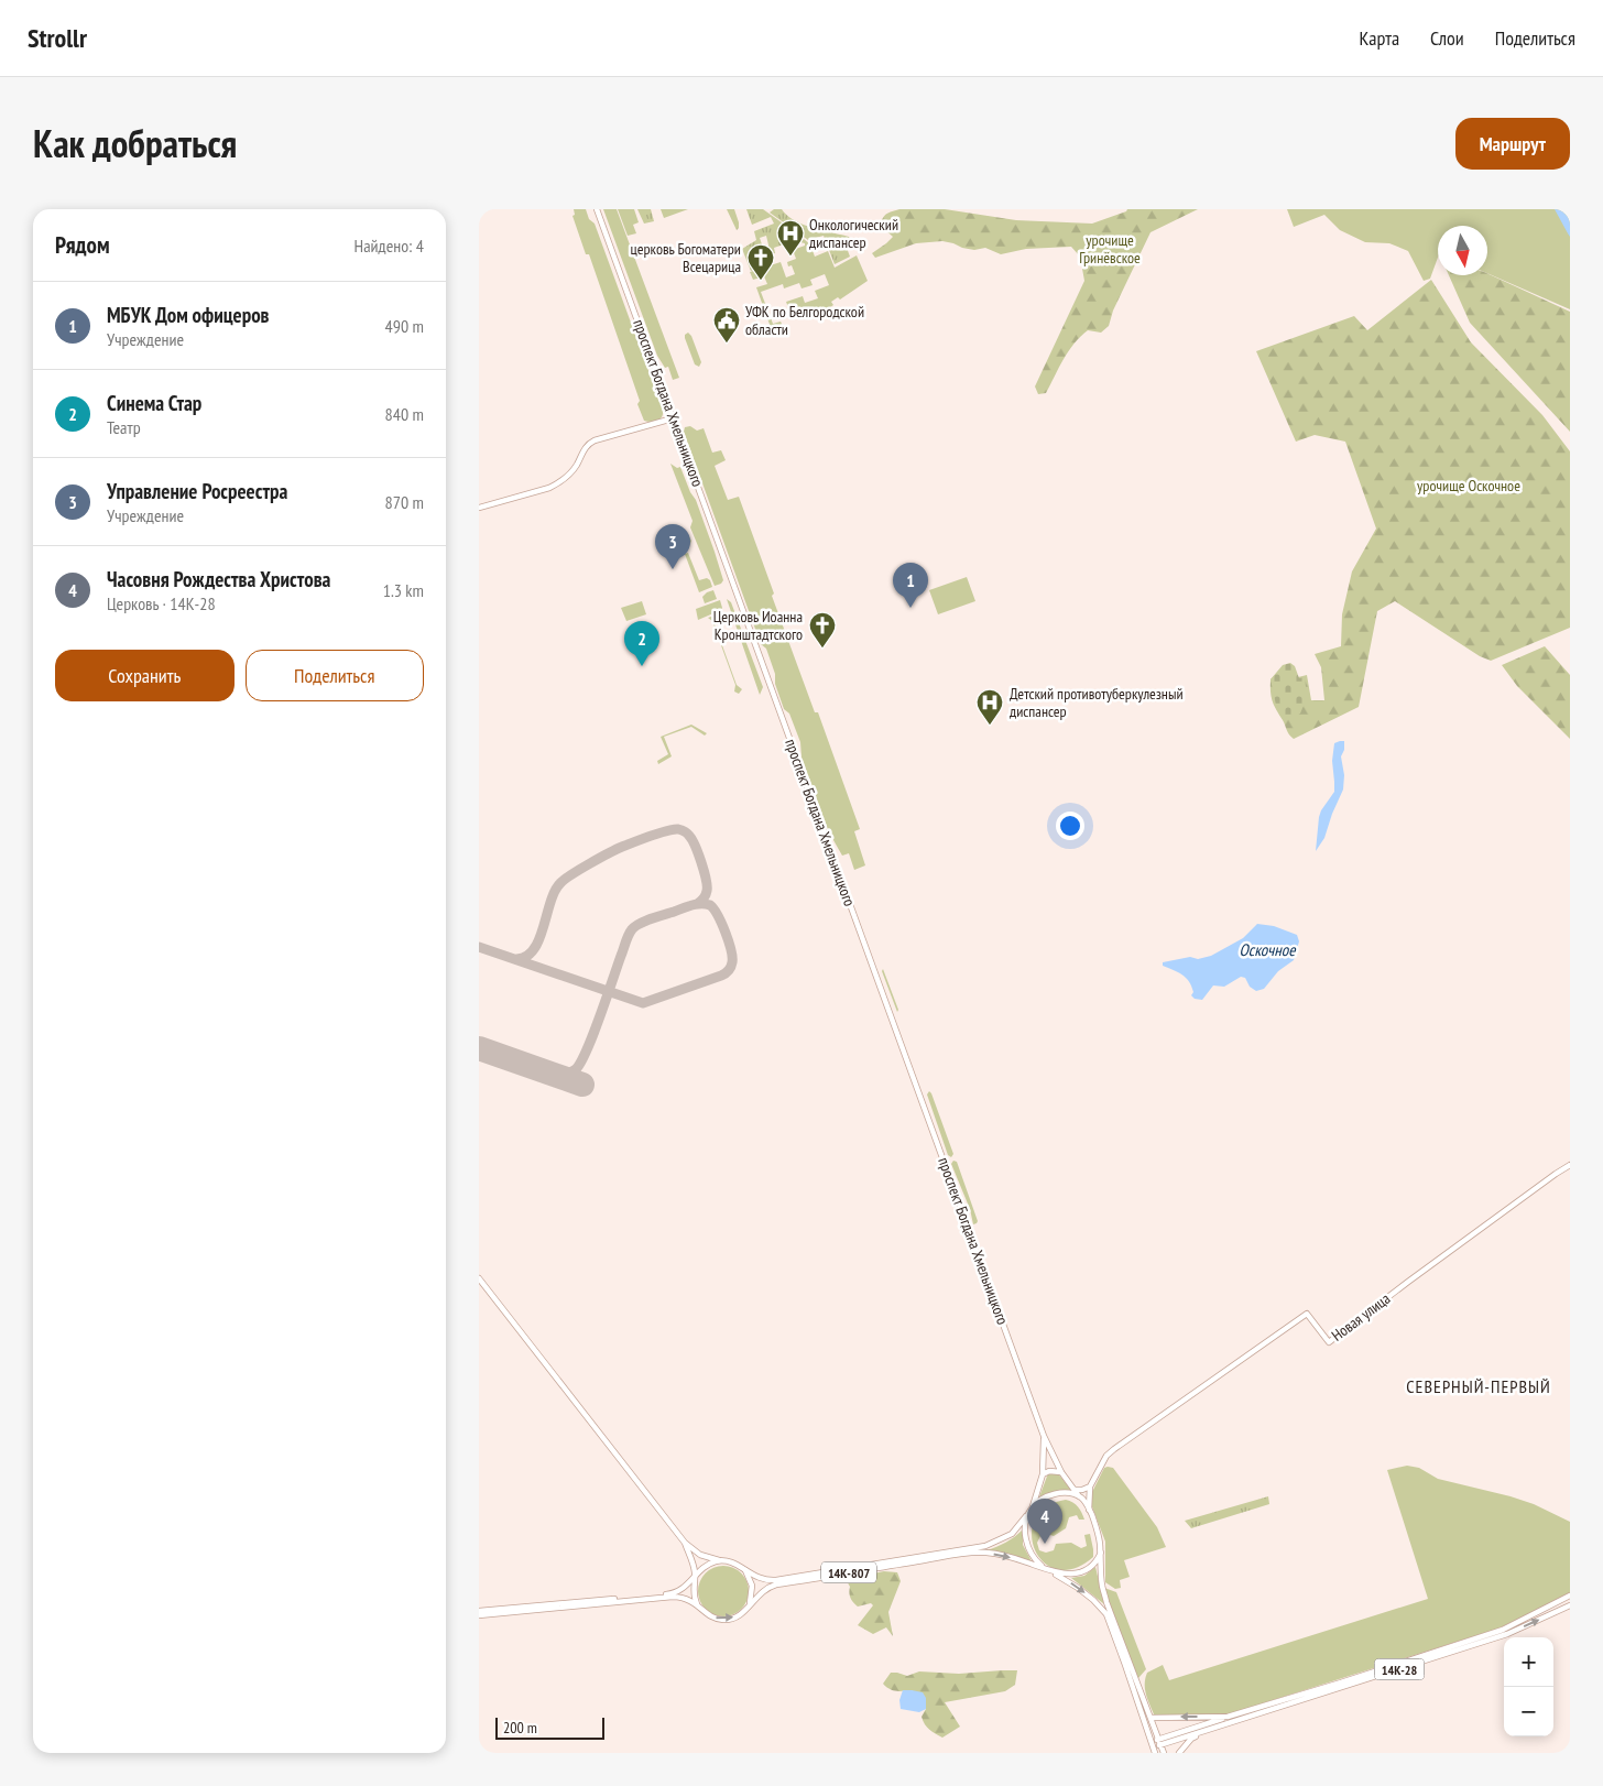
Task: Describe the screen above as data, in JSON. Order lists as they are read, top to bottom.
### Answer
{
  "streets": {
    "main road": [
      "проспект Богдана Хмельницкого",
      "Новая улица",
      "14К-807",
      "14К-28"
    ]
  },
  "crossings": [
    ["проспект Богдана Хмельницкого", "Новая улица"],
    ["проспект Богдана Хмельницкого", "14К-807"],
    ["Новая улица", "14К-807"]
  ],
  "districts": ["СЕВЕРНЫЙ-ПЕРВЫЙ"],
  "water": ["Оскочное"],
  "parks": ["урочище Гринёвское", "урочище Оскочное"],
  "places": {
    "hospital": ["Онкологический диспансер", "Детский противотуберкулезный диспансер"],
    "church": ["церковь Богоматери Всецарица", "Церковь Иоанна Кронштадтского"],
    "public building": ["УФК по Белгородской области"]
  },
  "scale_bar": "200 m",
  "north": "bottom",
  "page": {
    "header": "Strollr",
    "nav": ["Карта", "Слои", "Поделиться"],
    "title": "Как добраться",
    "buttons": [
      "Маршрут",
      ["Сохранить", "Поделиться"]
    ],
    "heading": ["Рядом", "Найдено: 4"],
    "list": [
      {
        "mark": "1",
        "name": "МБУК Дом офицеров",
        "note": "Учреждение",
        "value": "490 m"
      },
      {
        "mark": "2",
        "name": "Синема Стар",
        "note": "Театр",
        "value": "840 m"
      },
      {
        "mark": "3",
        "name": "Управление Росреестра",
        "note": "Учреждение",
        "value": "870 m"
      },
      {
        "mark": "4",
        "name": "Часовня Рождества Христова",
        "note": "Церковь · 14К-28",
        "value": "1.3 km"
      }
    ],
    "pins": [
      "3",
      "1",
      "2",
      "4"
    ],
    "map_buttons": ["+", "−"],
    "scale": "200 m"
  }
}
